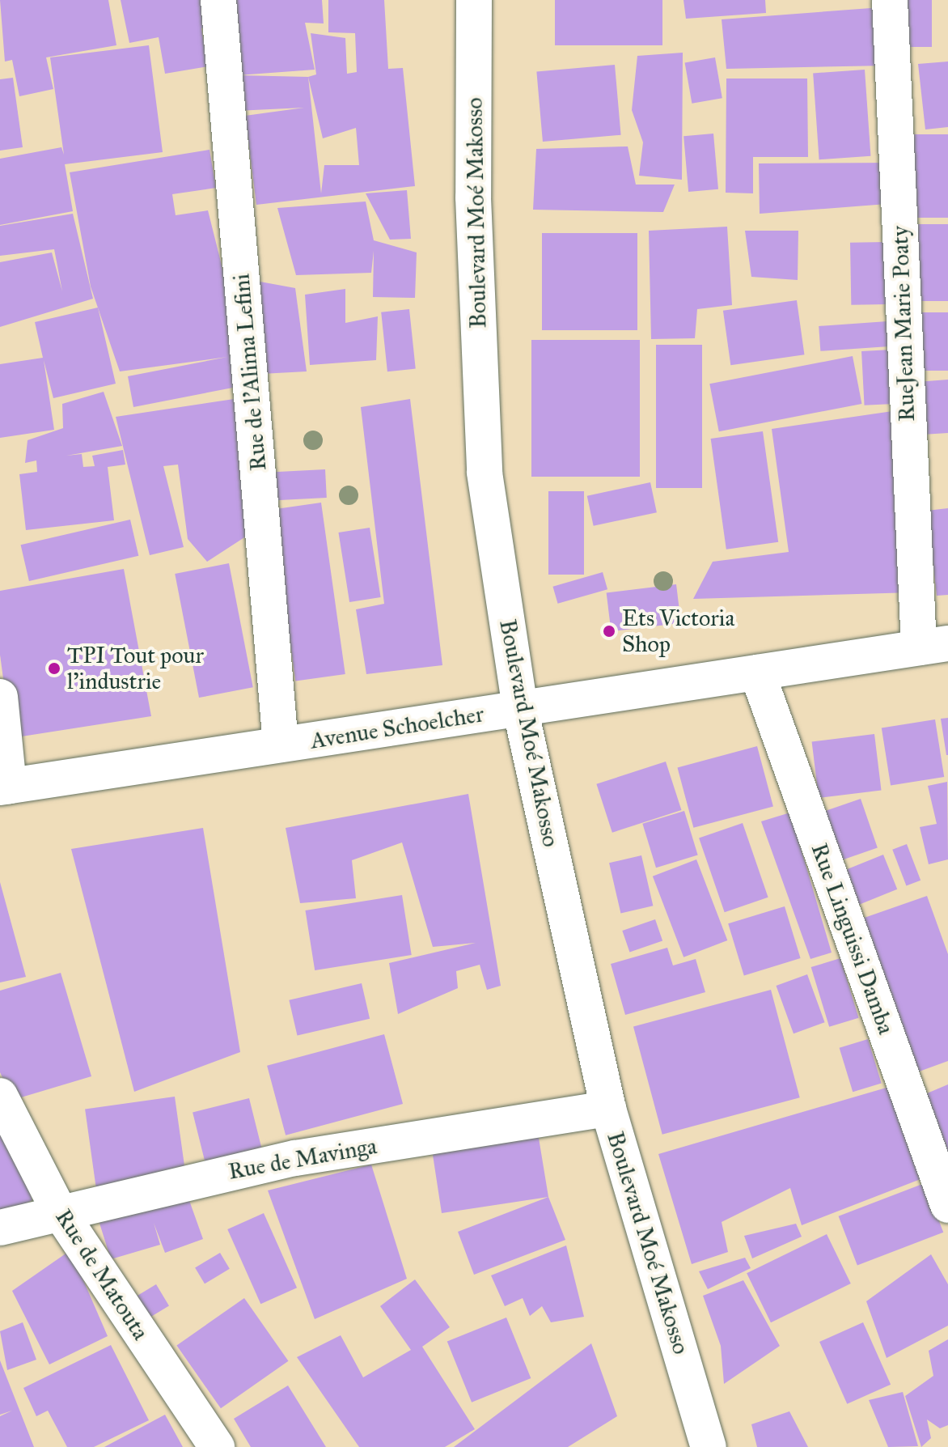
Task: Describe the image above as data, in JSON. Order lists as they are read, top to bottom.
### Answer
{
  "streets": {
    "street": [
      "Boulevard Moé Makosso",
      "RueJean Marie Poaty",
      "Rue de l'Alima Lefini",
      "Avenue Schoelcher",
      "Rue Linguissi Damba",
      "Rue de Mavinga",
      "Rue de Matouta"
    ]
  },
  "crossings": [
    ["Boulevard Moé Makosso", "Avenue Schoelcher"],
    ["Boulevard Moé Makosso", "Rue de Mavinga"],
    ["RueJean Marie Poaty", "Avenue Schoelcher"],
    ["Rue de l'Alima Lefini", "Avenue Schoelcher"],
    ["Avenue Schoelcher", "Rue Linguissi Damba"],
    ["Rue de Mavinga", "Rue de Matouta"]
  ],
  "places": ["Ets Victoria Shop", "TPI Tout pour l'industrie"]
}
